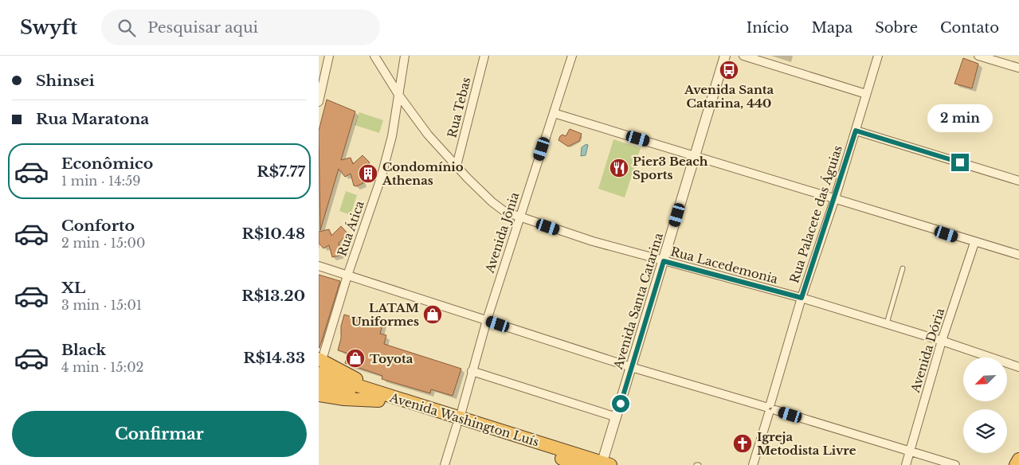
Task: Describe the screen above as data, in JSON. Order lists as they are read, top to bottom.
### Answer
{
  "streets": {
    "highway": ["Avenida Washington Luís"],
    "street": [
      "Rua Tebas",
      "Rua Palacete das Águias",
      "Rua Ática",
      "Avenida Jônia",
      "Rua Lacedemonia",
      "Avenida Santa Catarina",
      "Avenida Dória"
    ]
  },
  "crossings": [
    ["Rua Tebas", "Rua Lacedemonia"],
    ["Rua Palacete das Águias", "Rua Lacedemonia"],
    ["Rua Ática", "Rua Lacedemonia"],
    ["Avenida Jônia", "Rua Lacedemonia"],
    ["Avenida Jônia", "Avenida Washington Luís"],
    ["Rua Lacedemonia", "Avenida Santa Catarina"],
    ["Rua Lacedemonia", "Avenida Dória"],
    ["Avenida Santa Catarina", "Avenida Washington Luís"]
  ],
  "places": {
    "bus stop": ["Avenida Santa Catarina, 440"],
    "restaurant": ["Pier3 Beach Sports"],
    "building": ["Condomínio Athenas"],
    "shop": ["LATAM Uniformes", "Toyota"],
    "church": ["Igreja Metodista Livre"]
  },
  "north": "bottom left",
  "page": {
    "header": "Swyft",
    "search": "Pesquisar aqui",
    "nav": [
      "Início",
      "Mapa",
      "Sobre",
      "Contato"
    ],
    "banner": ["Shinsei", "Rua Maratona"],
    "bubble": "2 min",
    "list": [
      {
        "name": "Econômico",
        "note": "1 min · 14:59",
        "value": "R$7.77"
      },
      {
        "name": "Conforto",
        "note": "2 min · 15:00",
        "value": "R$10.48"
      },
      {
        "name": "XL",
        "note": "3 min · 15:01",
        "value": "R$13.20"
      },
      {
        "name": "Black",
        "note": "4 min · 15:02",
        "value": "R$14.33"
      }
    ],
    "buttons": "Confirmar"
  }
}
